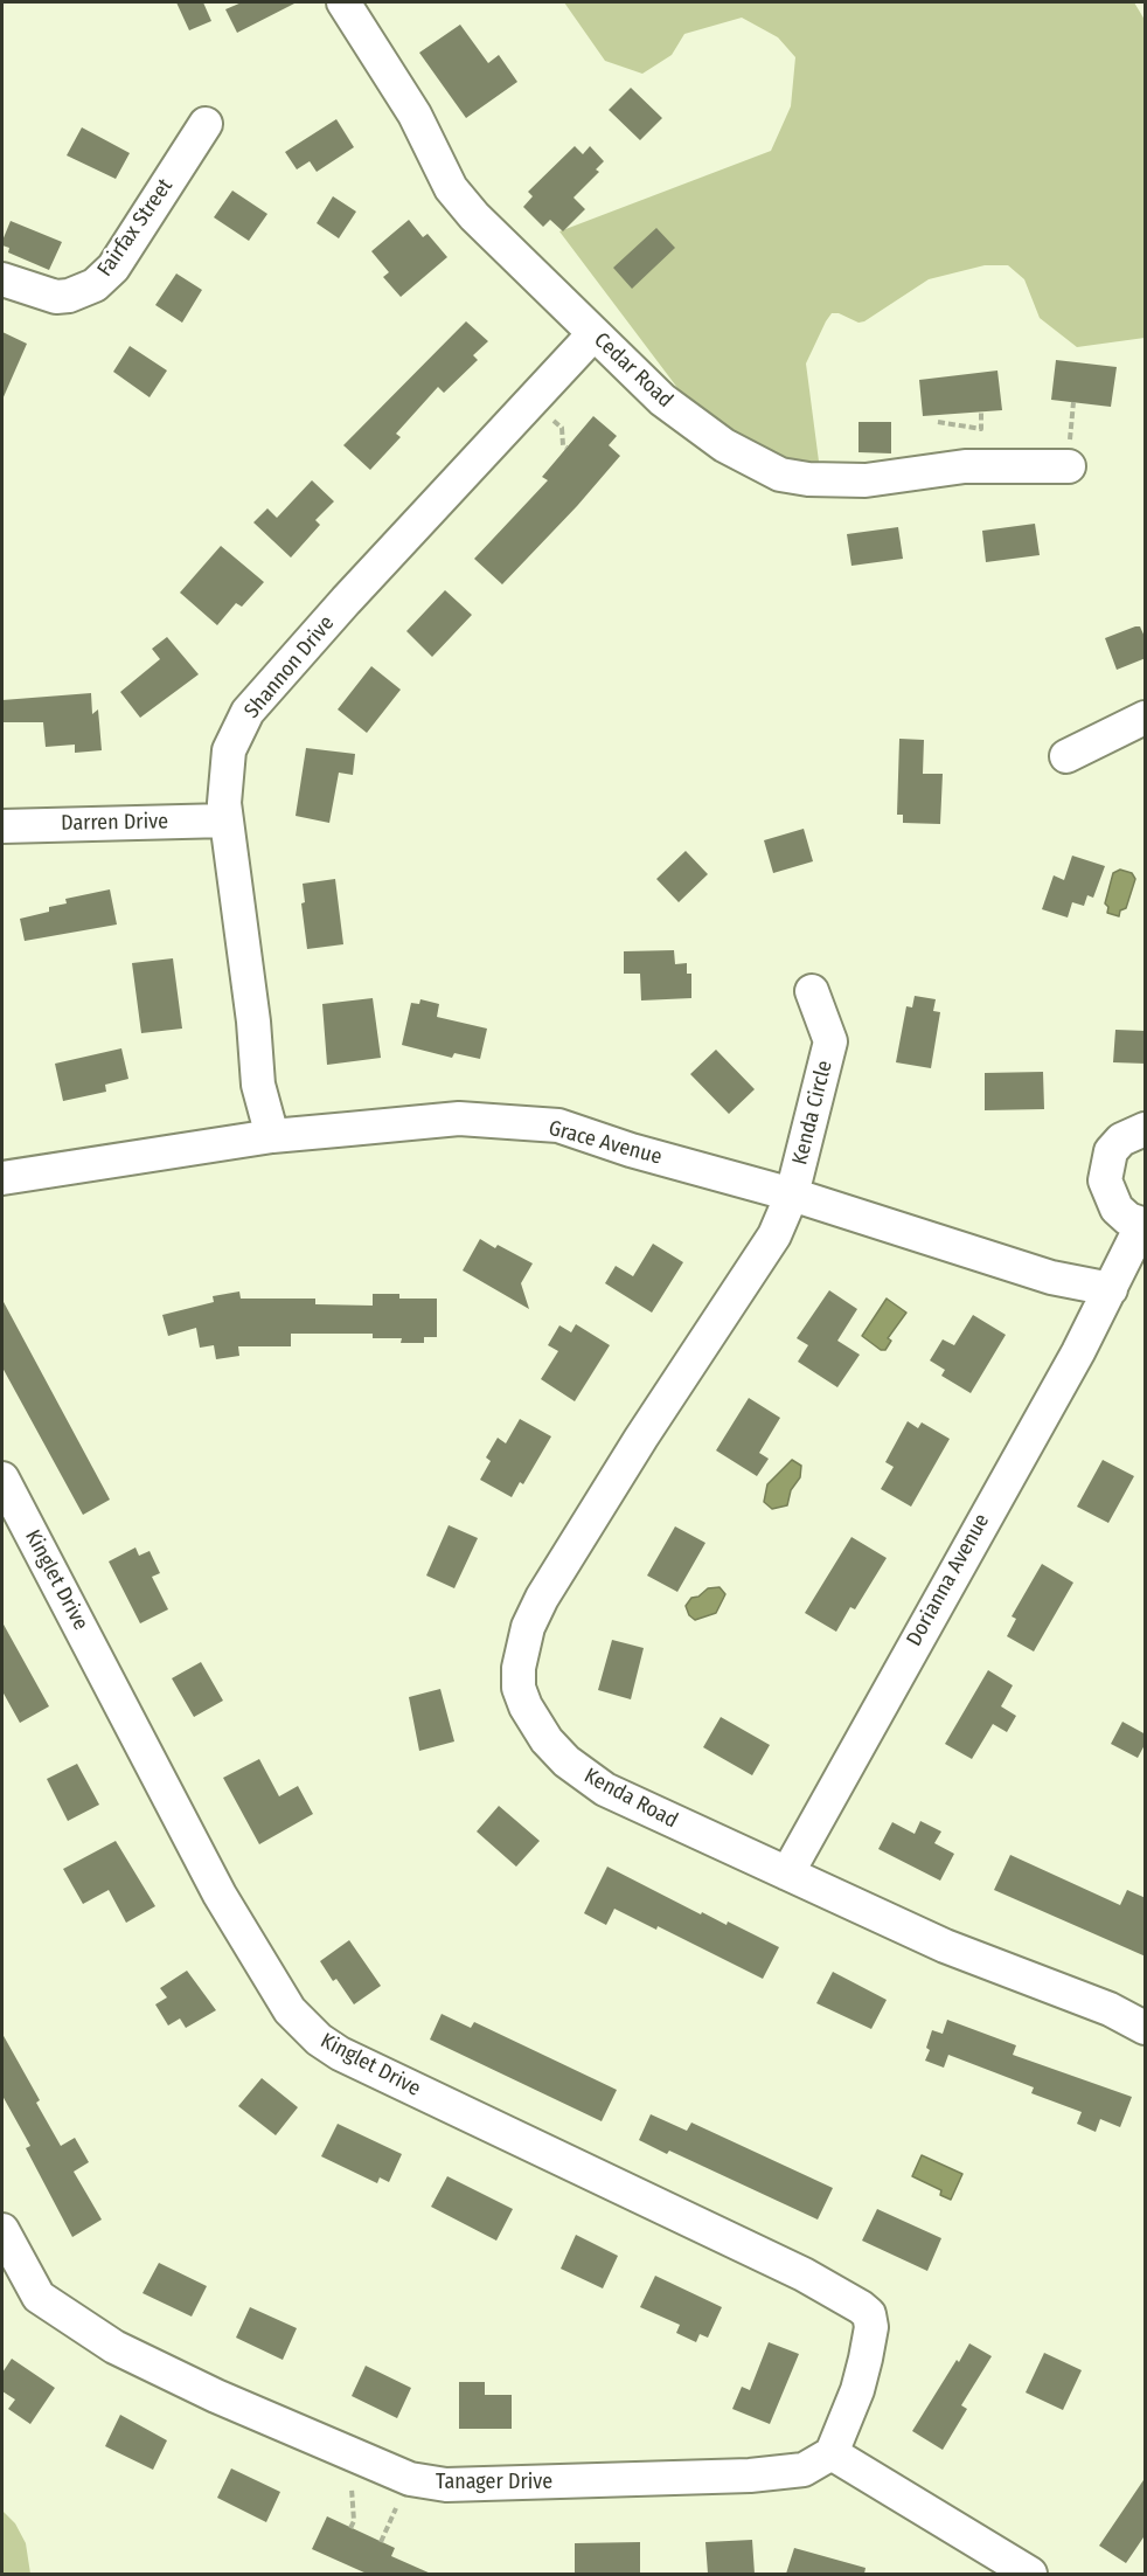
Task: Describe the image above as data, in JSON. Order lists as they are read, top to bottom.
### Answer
{
  "streets": {
    "street": [
      "Fairfax Street",
      "Cedar Road",
      "Shannon Drive",
      "Darren Drive",
      "Kenda Circle",
      "Grace Avenue",
      "Kinglet Drive",
      "Dorianna Avenue",
      "Kenda Road",
      "Tanager Drive"
    ]
  },
  "crossings": [
    ["Cedar Road", "Shannon Drive"],
    ["Shannon Drive", "Darren Drive"],
    ["Shannon Drive", "Grace Avenue"],
    ["Kenda Circle", "Grace Avenue"],
    ["Kenda Circle", "Kenda Road"],
    ["Grace Avenue", "Dorianna Avenue"],
    ["Grace Avenue", "Kenda Road"],
    ["Kinglet Drive", "Tanager Drive"],
    ["Dorianna Avenue", "Kenda Road"]
  ]
}
